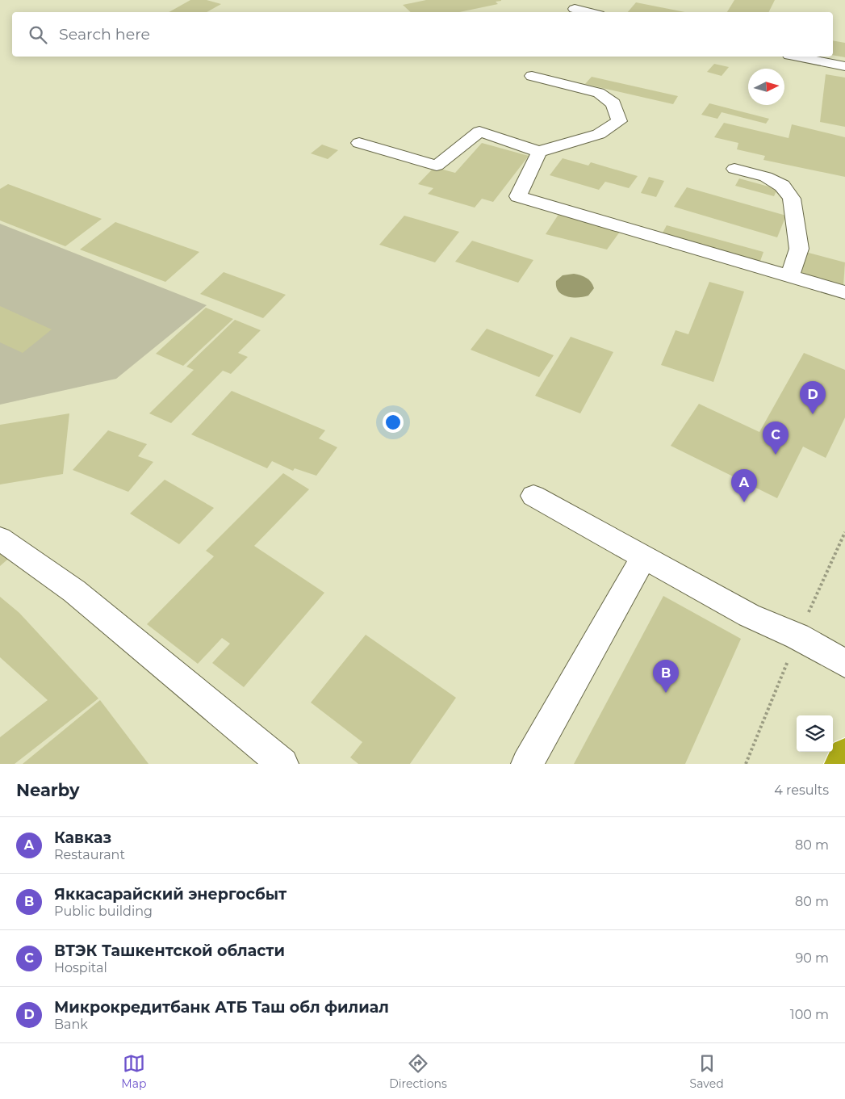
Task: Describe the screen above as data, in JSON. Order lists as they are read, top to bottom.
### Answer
{
  "north": "right",
  "page": {
    "search": "Search here",
    "pins": [
      "D",
      "C",
      "A",
      "B"
    ],
    "heading": ["Nearby", "4 results"],
    "list": [
      {
        "mark": "A",
        "name": "Кавказ",
        "note": "Restaurant",
        "value": "80 m"
      },
      {
        "mark": "B",
        "name": "Яккасарайский энергосбыт",
        "note": "Public building",
        "value": "80 m"
      },
      {
        "mark": "C",
        "name": "ВТЭК Ташкентской области",
        "note": "Hospital",
        "value": "90 m"
      },
      {
        "mark": "D",
        "name": "Микрокредитбанк АТБ Таш обл филиал",
        "note": "Bank",
        "value": "100 m"
      }
    ],
    "nav": ["Map", "Directions", "Saved"]
  }
}
